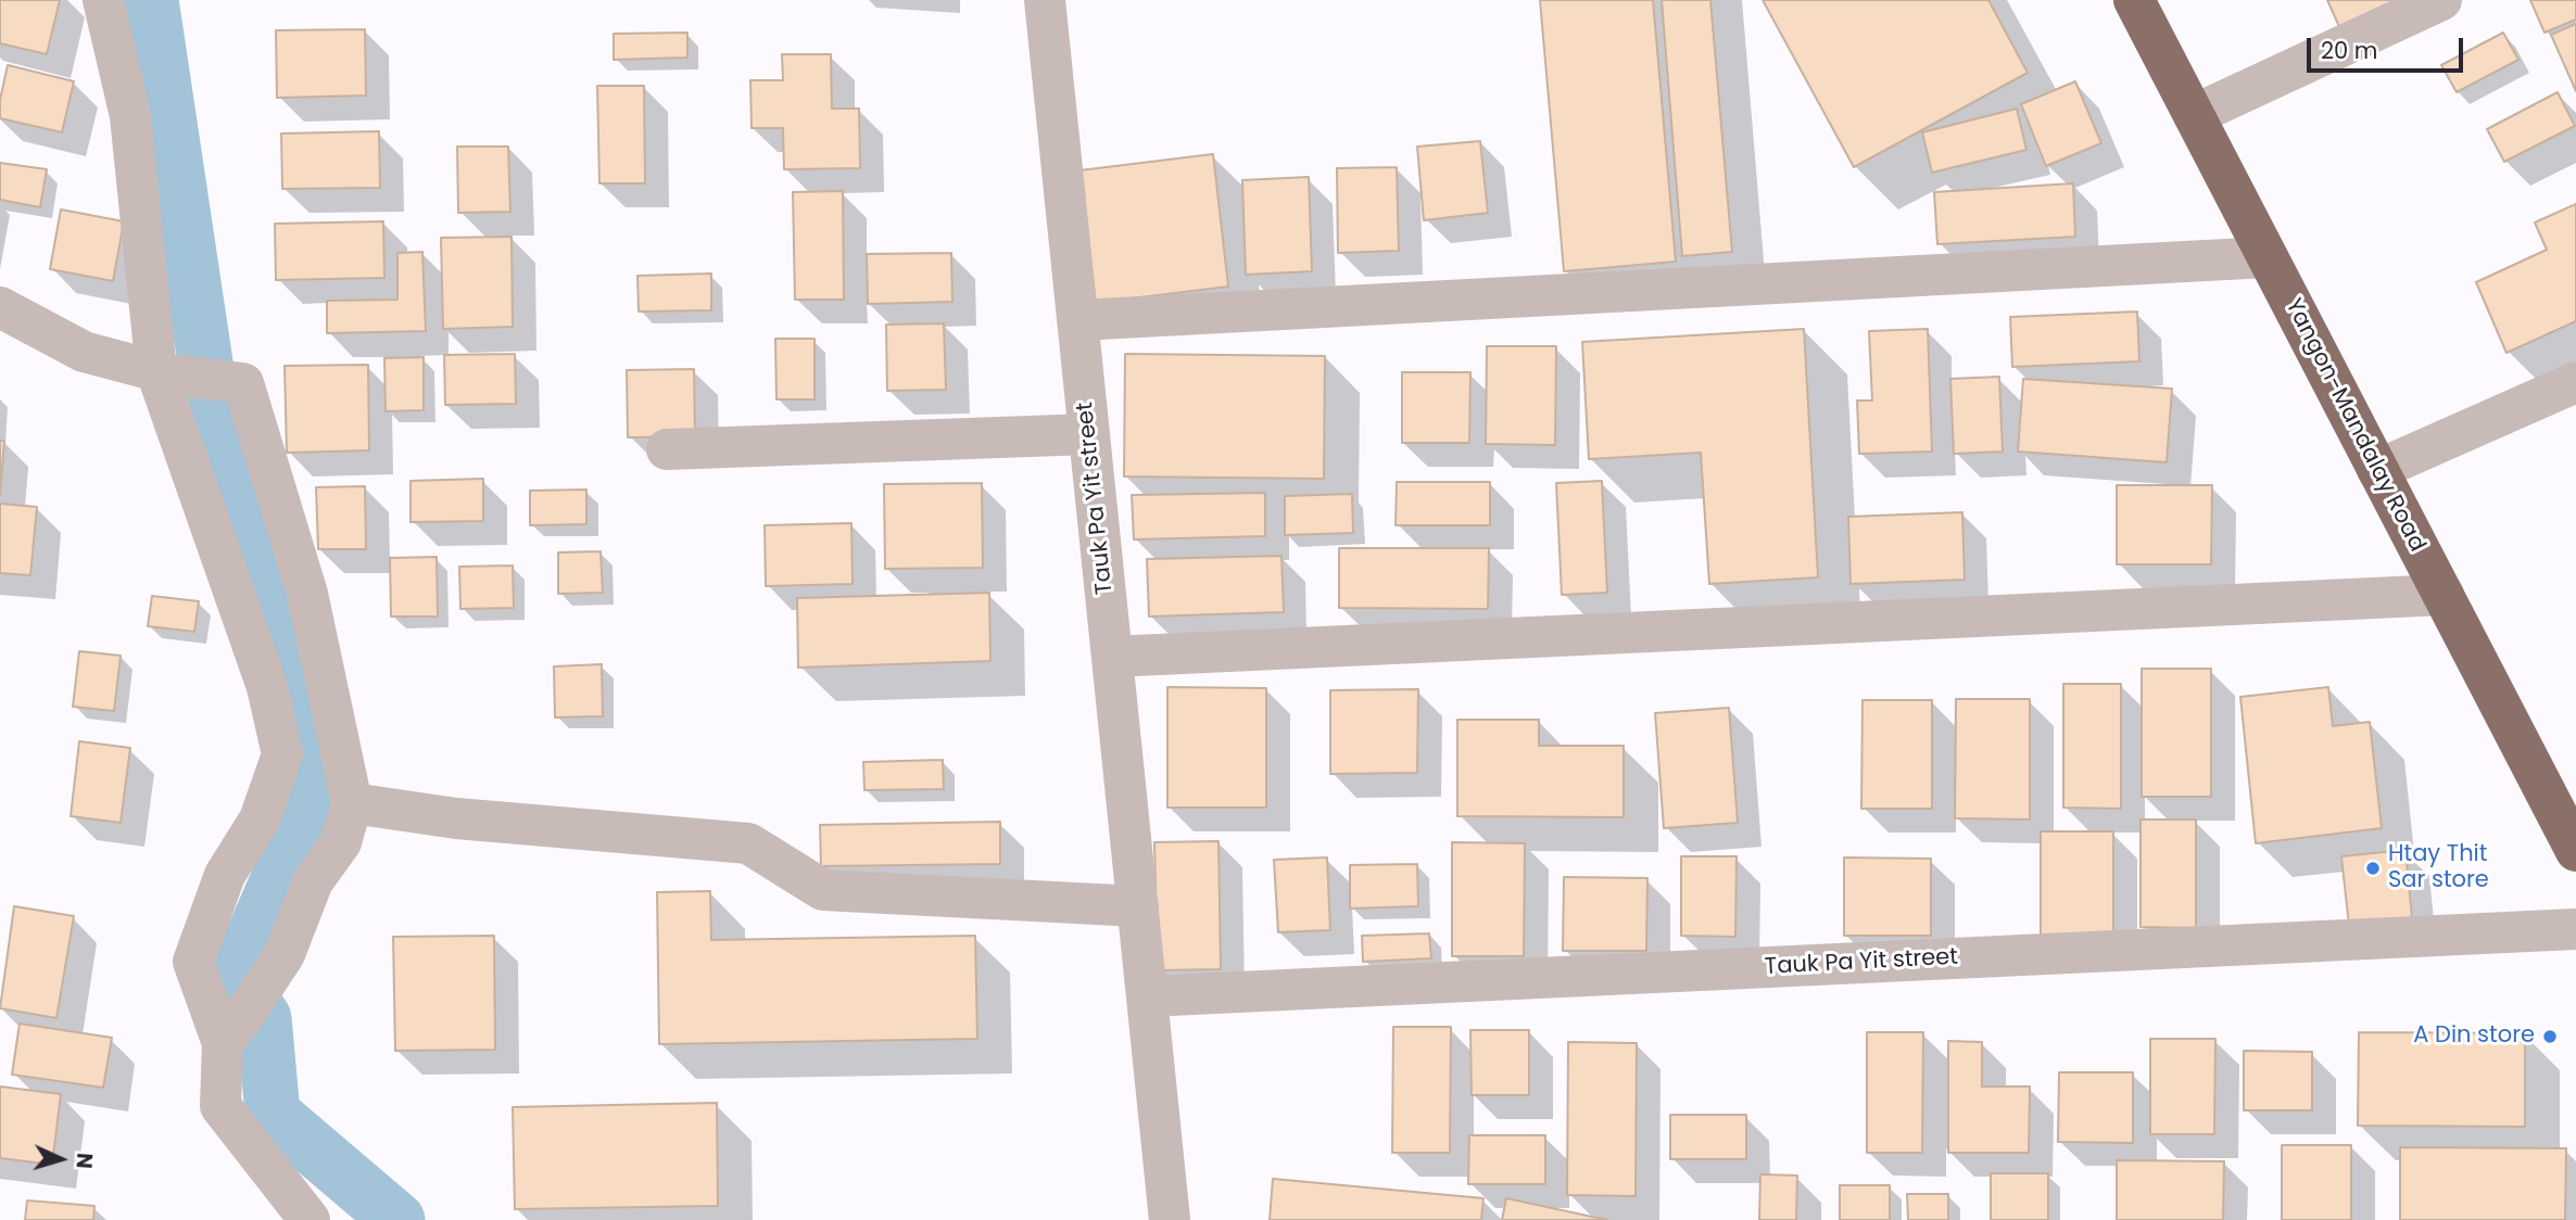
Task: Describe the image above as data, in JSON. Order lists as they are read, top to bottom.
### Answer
{
  "streets": {
    "highway": ["Yangon-Mandalay Road"],
    "street": ["Tauk Pa Yit street"]
  },
  "places": ["Htay Thit Sar store", "A Din store"],
  "scale_bar": "20 m",
  "north": "right"
}
